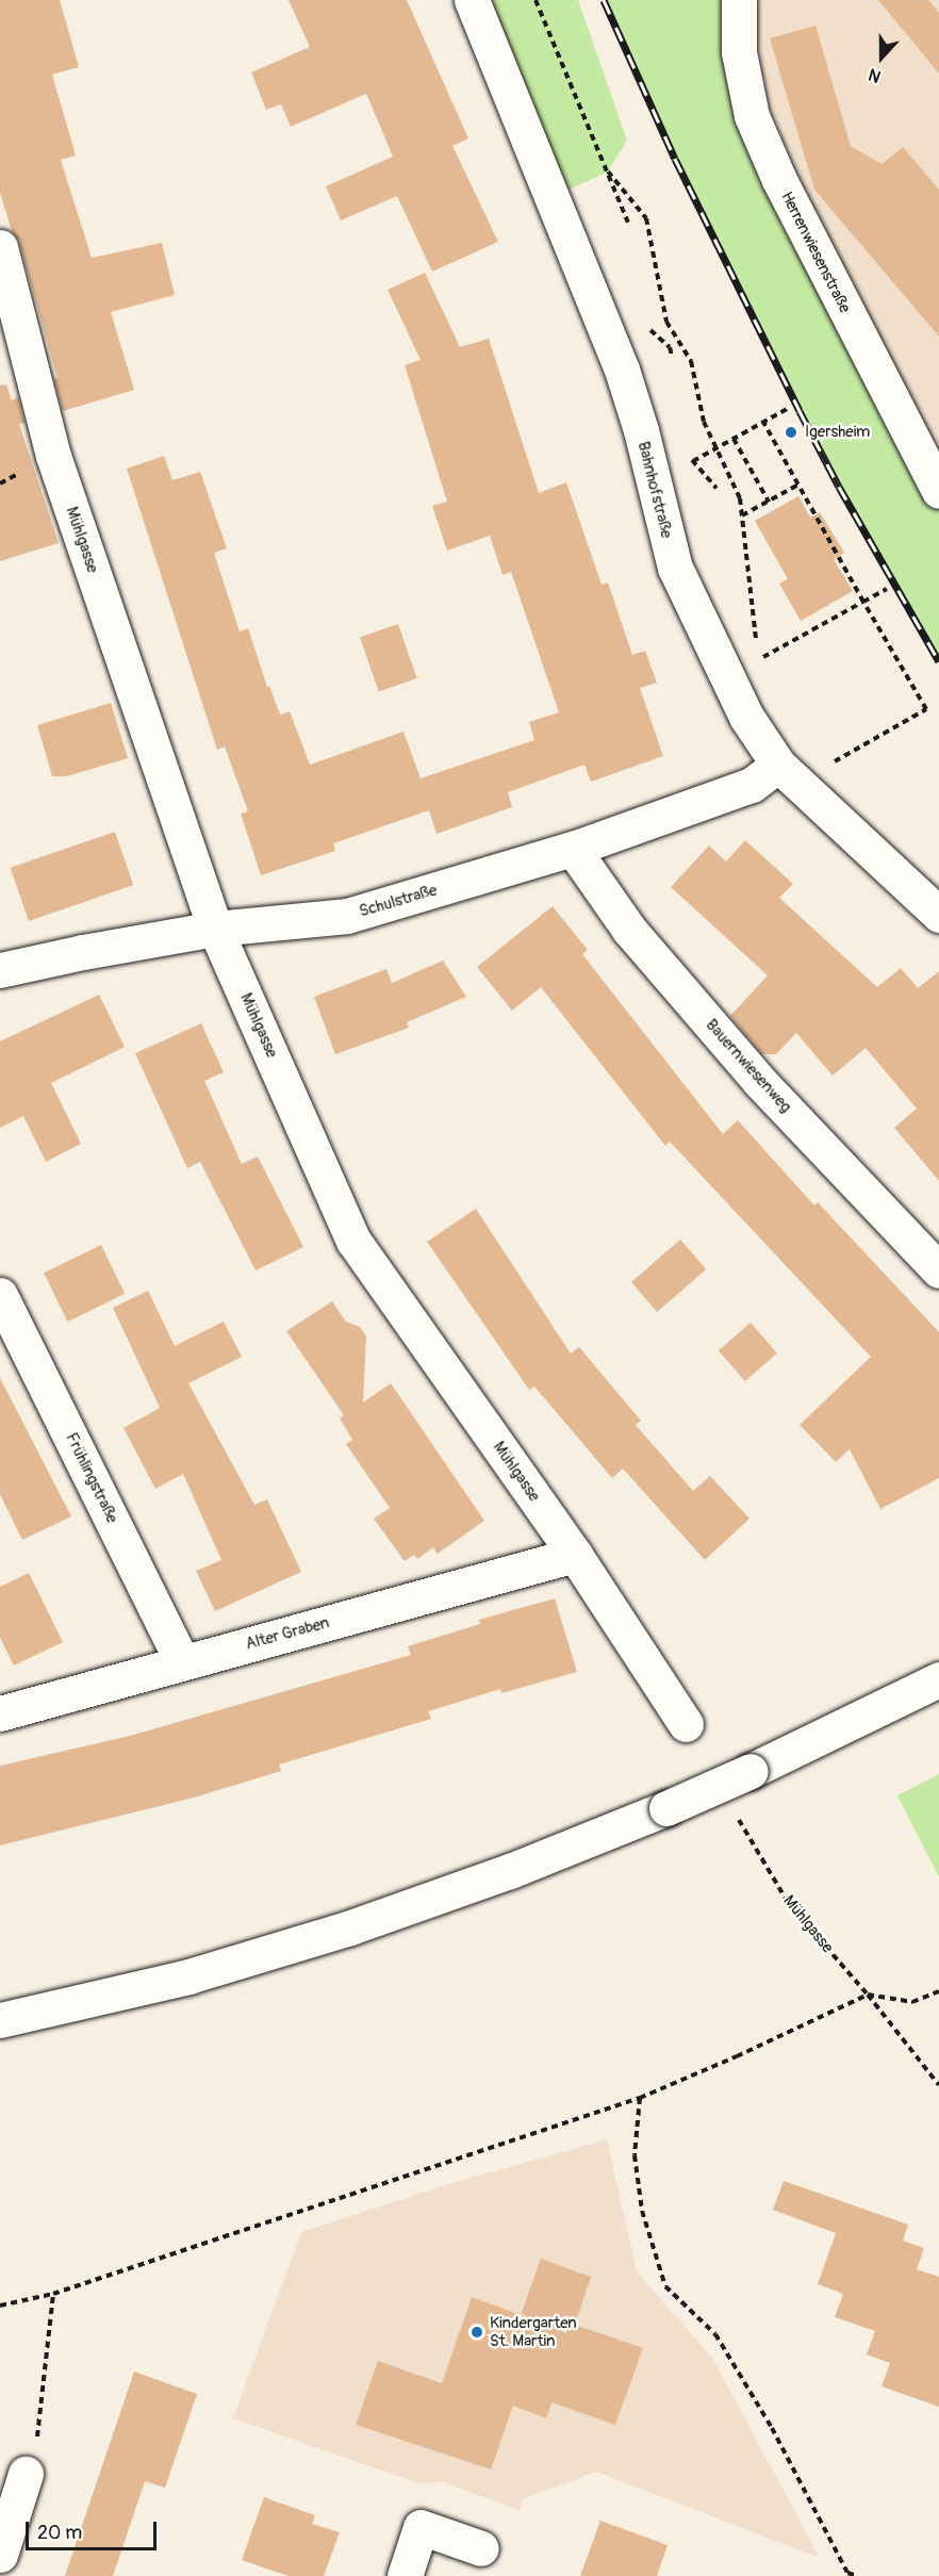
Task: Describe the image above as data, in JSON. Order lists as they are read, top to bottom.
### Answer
{
  "streets": {
    "street": [
      "Herrenwiesenstraße",
      "Bahnhofstraße",
      "Mühlgasse",
      "Schulstraße",
      "Bauernwiesenweg",
      "Frühlingstraße",
      "Alter Graben"
    ]
  },
  "crossings": [
    ["Bahnhofstraße", "Schulstraße"],
    ["Mühlgasse", "Schulstraße"],
    ["Mühlgasse", "Alter Graben"],
    ["Schulstraße", "Bauernwiesenweg"],
    ["Frühlingstraße", "Alter Graben"]
  ],
  "places": ["Igersheim", "Kindergarten St. Martin"],
  "scale_bar": "20 m",
  "north": "bottom"
}
